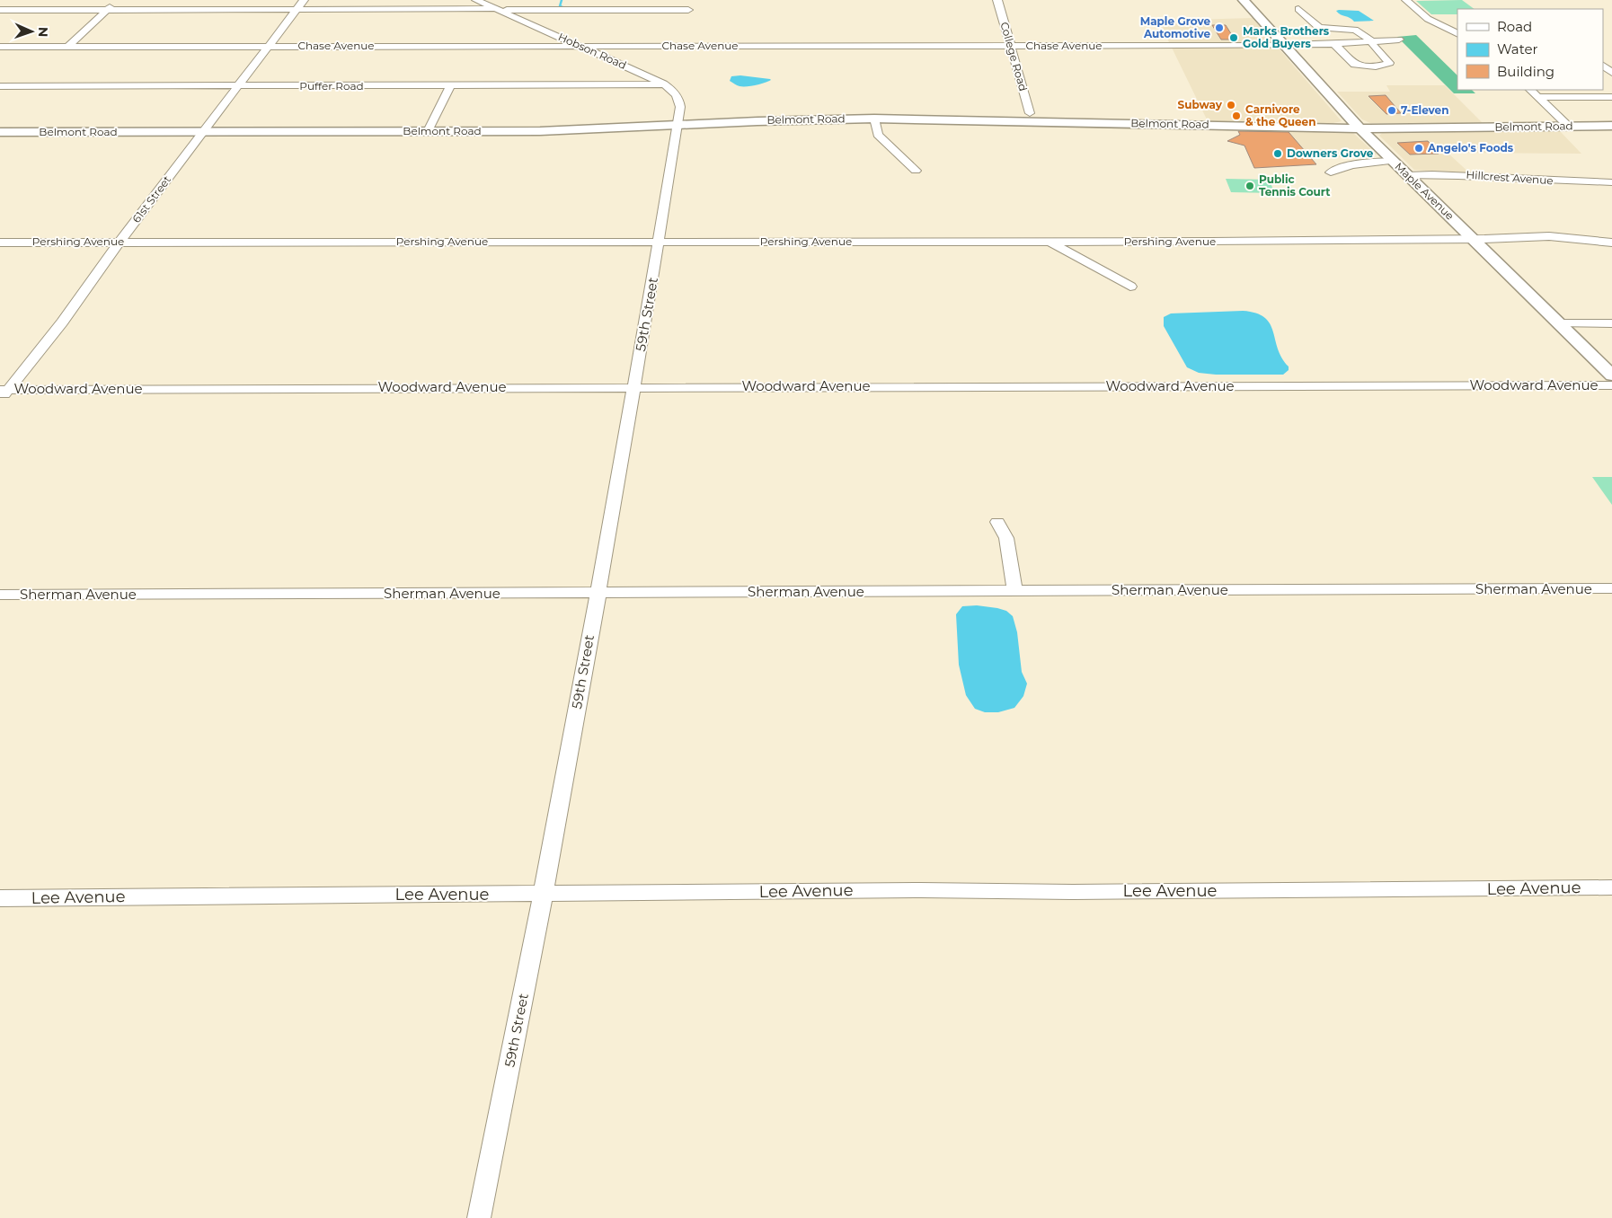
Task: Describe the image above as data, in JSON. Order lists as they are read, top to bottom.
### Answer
{
  "streets": {
    "main road": ["Belmont Road", "Maple Avenue"],
    "street": [
      "Chase Avenue",
      "Hobson Road",
      "College Road",
      "Puffer Road",
      "Hillcrest Avenue",
      "61st Street",
      "Pershing Avenue",
      "59th Street",
      "Woodward Avenue",
      "Sherman Avenue",
      "Lee Avenue"
    ]
  },
  "crossings": [
    ["Chase Avenue", "Hobson Road"],
    ["Chase Avenue", "College Road"],
    ["Chase Avenue", "Maple Avenue"],
    ["Chase Avenue", "61st Street"],
    ["Hobson Road", "Puffer Road"],
    ["Hobson Road", "Belmont Road"],
    ["Hobson Road", "59th Street"],
    ["Puffer Road", "61st Street"],
    ["Belmont Road", "Maple Avenue"],
    ["Belmont Road", "61st Street"],
    ["Belmont Road", "59th Street"],
    ["Hillcrest Avenue", "Maple Avenue"],
    ["Maple Avenue", "Pershing Avenue"],
    ["61st Street", "Pershing Avenue"],
    ["61st Street", "Woodward Avenue"],
    ["Pershing Avenue", "59th Street"],
    ["59th Street", "Woodward Avenue"],
    ["59th Street", "Sherman Avenue"],
    ["59th Street", "Lee Avenue"]
  ],
  "places": [
    "Maple Grove Automotive",
    "Marks Brothers Gold Buyers",
    "Subway",
    "7-Eleven",
    "Carnivore & the Queen",
    "Angelo's Foods",
    "Downers Grove",
    "Public Tennis Court"
  ],
  "legend": ["Road", "Water", "Building"],
  "north": "right"
}
